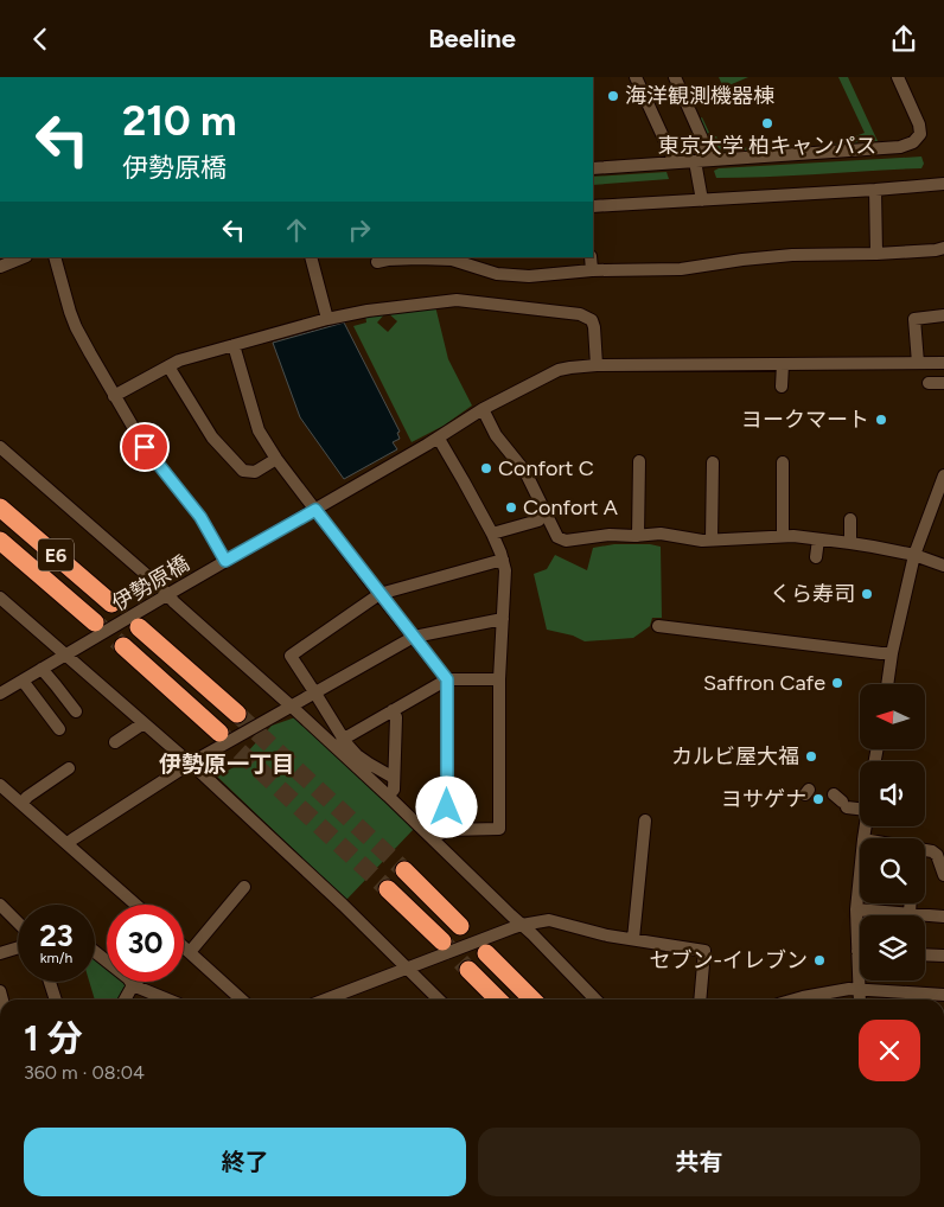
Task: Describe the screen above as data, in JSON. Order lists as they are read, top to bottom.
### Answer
{
  "streets": {
    "highway": ["E6"],
    "street": ["伊勢原橋"]
  },
  "districts": ["伊勢原一丁目"],
  "places": [
    "海洋観測機器棟",
    "東京大学 柏キャンパス",
    "ヨークマート",
    "Confort C",
    "Confort A",
    "くら寿司",
    "Saffron Cafe",
    "カルビ屋大福",
    "ヨサゲナ",
    "セブン-イレブン"
  ],
  "north": "left",
  "page": {
    "header": "Beeline",
    "turn": ["210 m", "伊勢原橋"],
    "speed": "23 km/h",
    "limit": "30",
    "heading": ["1 分", "360 m · 08:04"],
    "buttons": ["終了", "共有"]
  }
}
